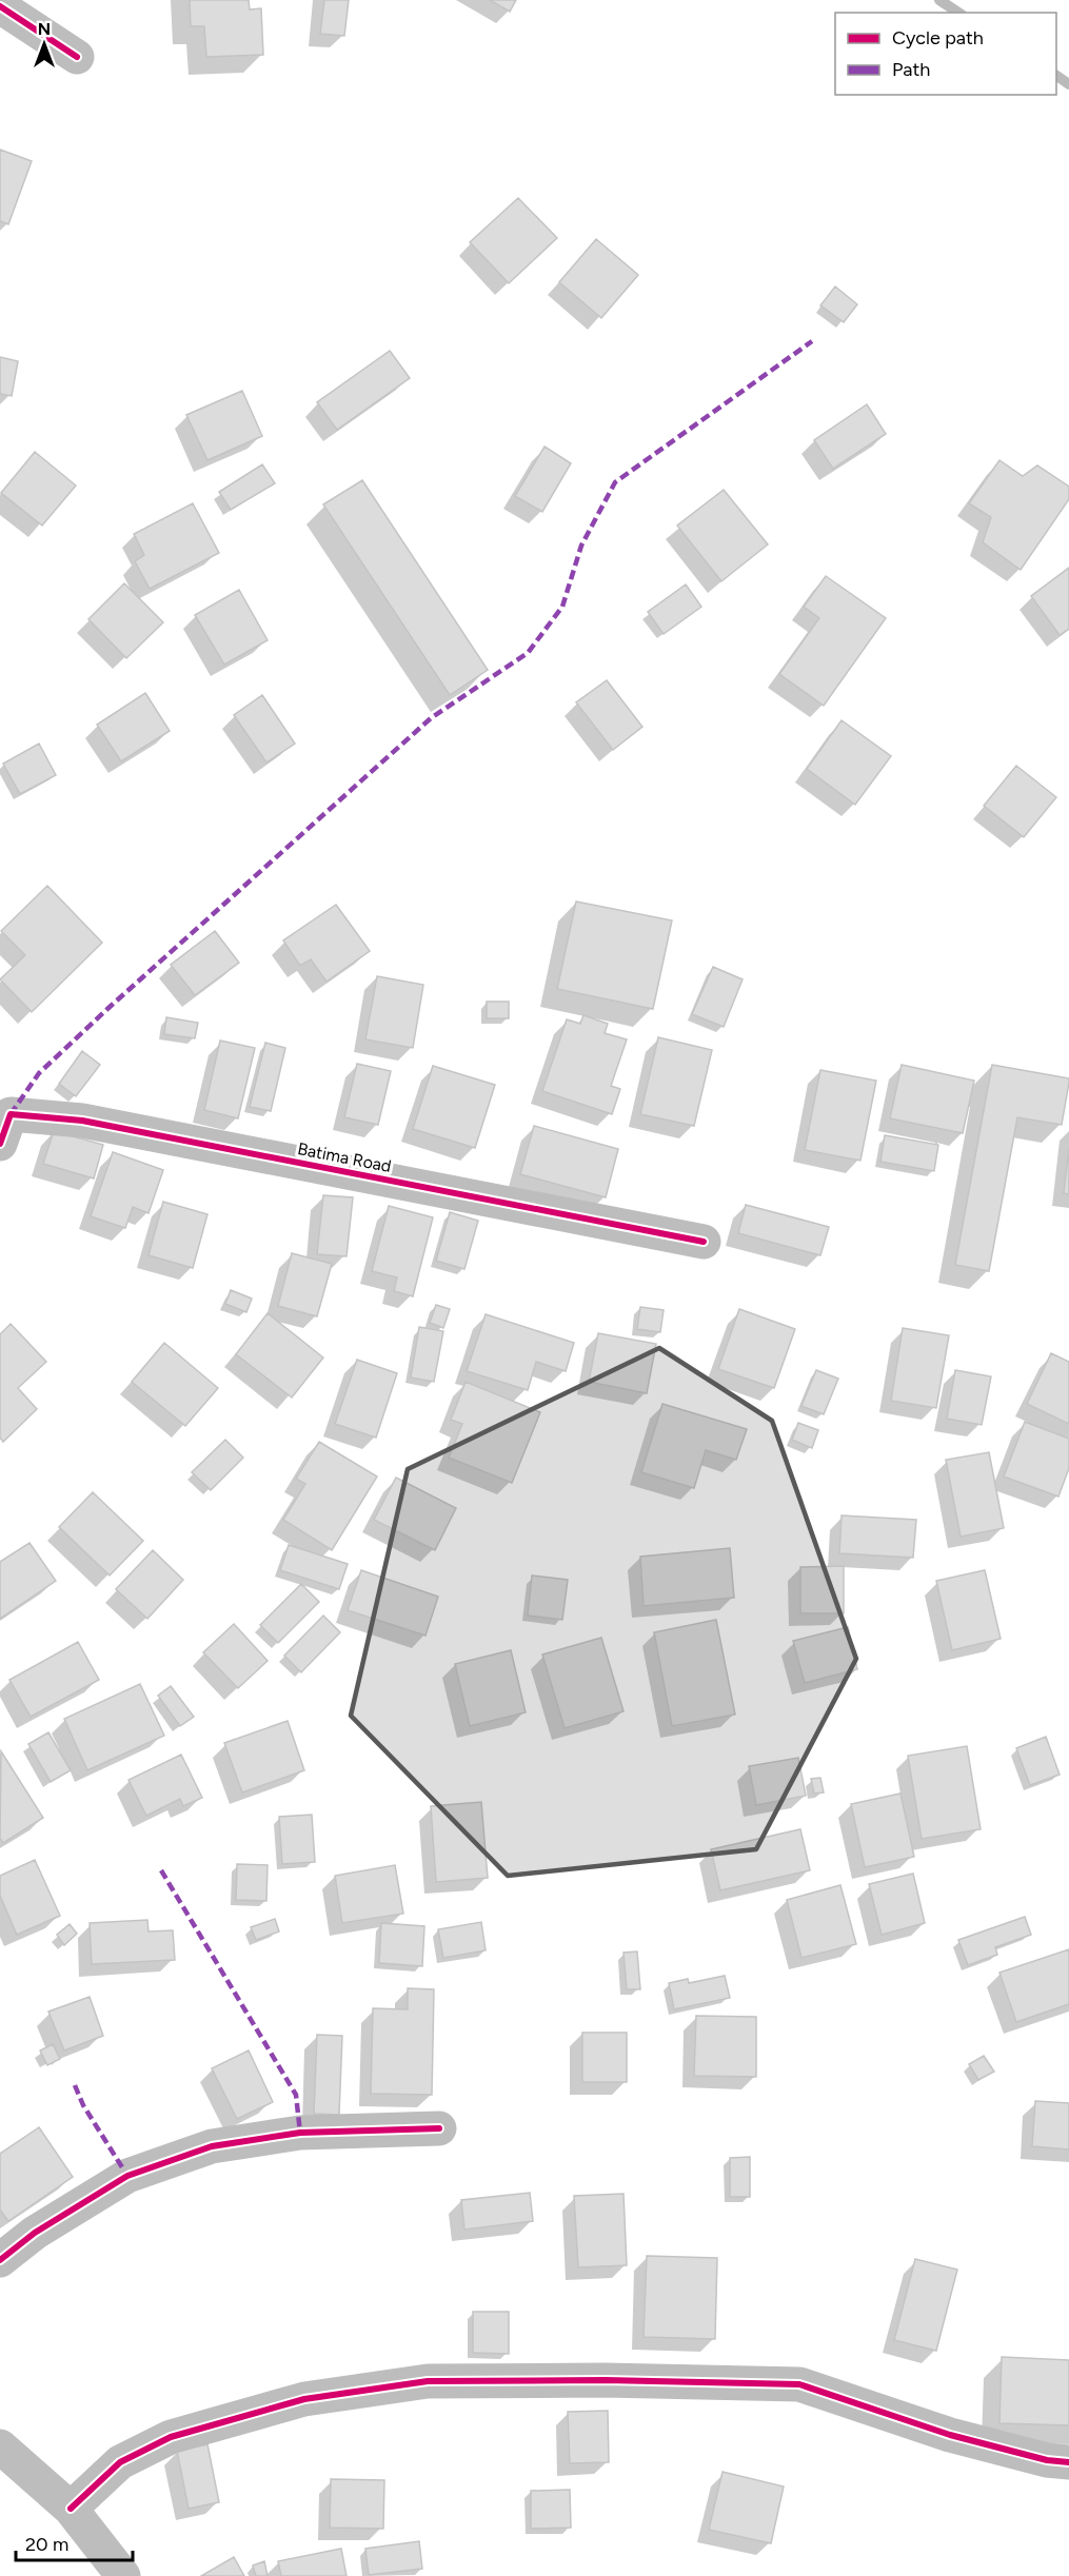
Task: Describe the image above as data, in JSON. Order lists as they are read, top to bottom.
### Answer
{
  "streets": {
    "street": ["Batima Road"]
  },
  "legend": ["Cycle path", "Path"],
  "scale_bar": "20 m",
  "north": "top"
}
